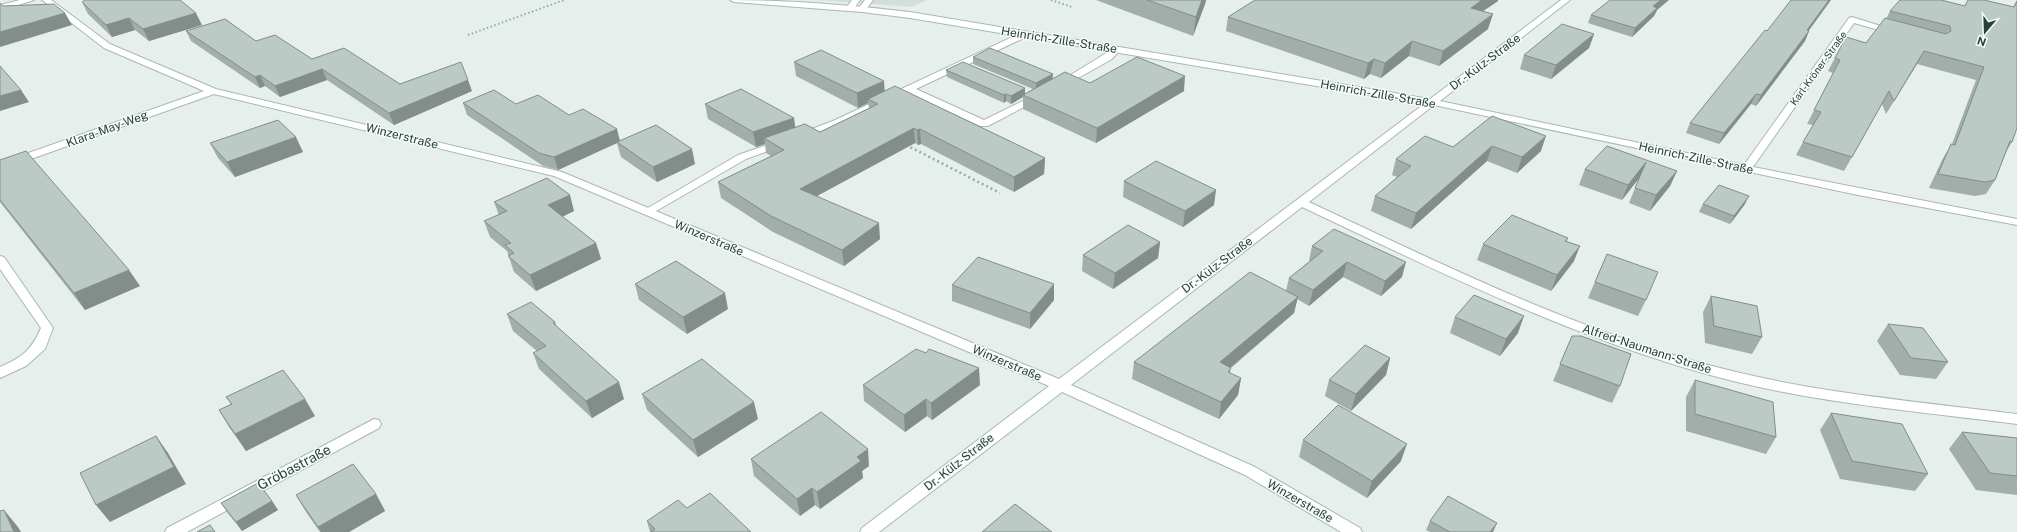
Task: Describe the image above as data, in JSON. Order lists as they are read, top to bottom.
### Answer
{
  "streets": {
    "street": [
      "Heinrich-Zille-Straße",
      "Dr.-Külz-Straße",
      "Karl-Kröner-Straße",
      "Klara-May-Weg",
      "Winzerstraße",
      "Alfred-Naumann-Straße",
      "Gröbastraße"
    ]
  },
  "crossings": [
    ["Heinrich-Zille-Straße", "Dr.-Külz-Straße"],
    ["Heinrich-Zille-Straße", "Karl-Kröner-Straße"],
    ["Dr.-Külz-Straße", "Winzerstraße"],
    ["Dr.-Külz-Straße", "Alfred-Naumann-Straße"],
    ["Klara-May-Weg", "Winzerstraße"]
  ],
  "north": "bottom"
}
